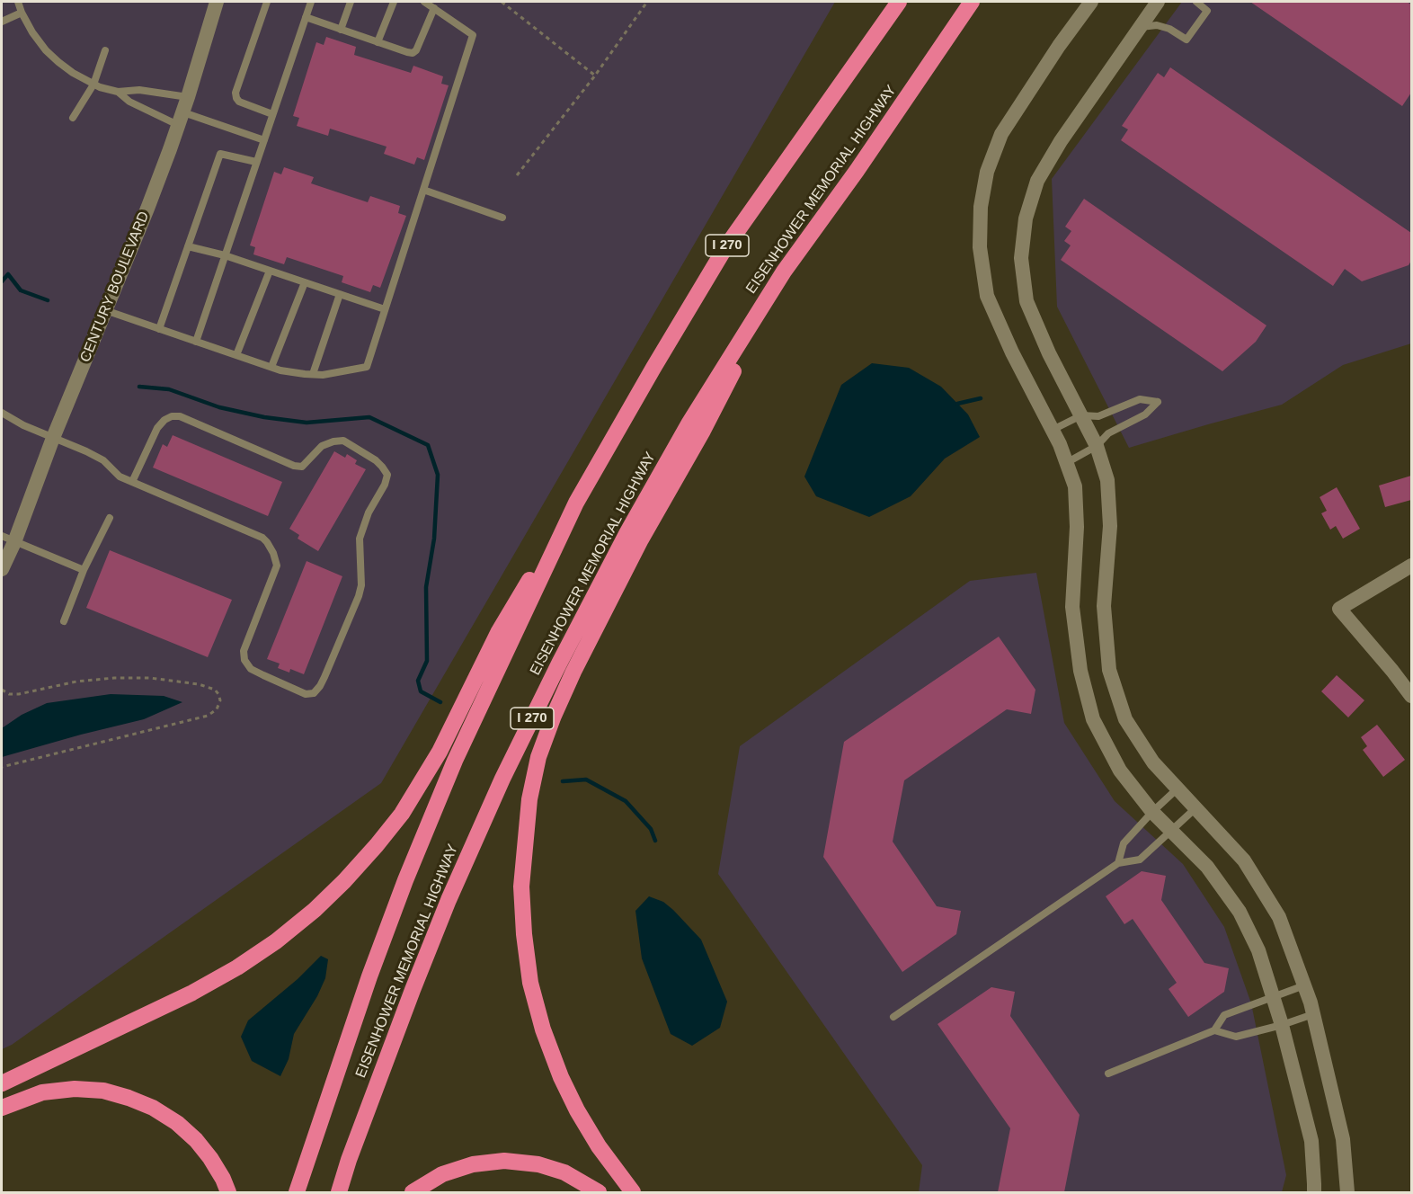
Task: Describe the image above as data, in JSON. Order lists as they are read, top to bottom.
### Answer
{
  "streets": {
    "highway": ["EISENHOWER MEMORIAL HIGHWAY", "I 270"],
    "street": ["CENTURY BOULEVARD"]
  }
}
